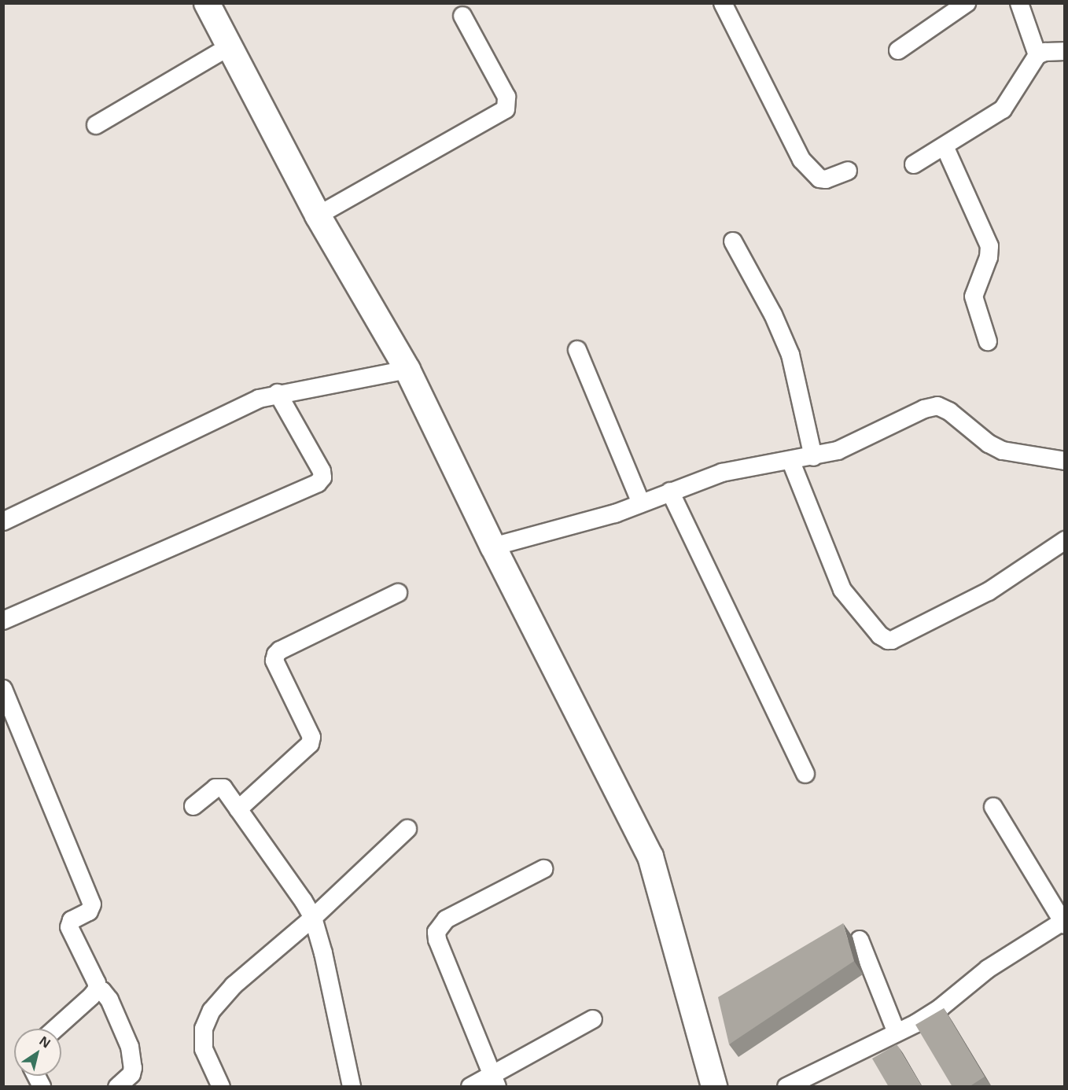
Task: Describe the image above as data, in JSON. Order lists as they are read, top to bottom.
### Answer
{
  "north": "top right"
}
